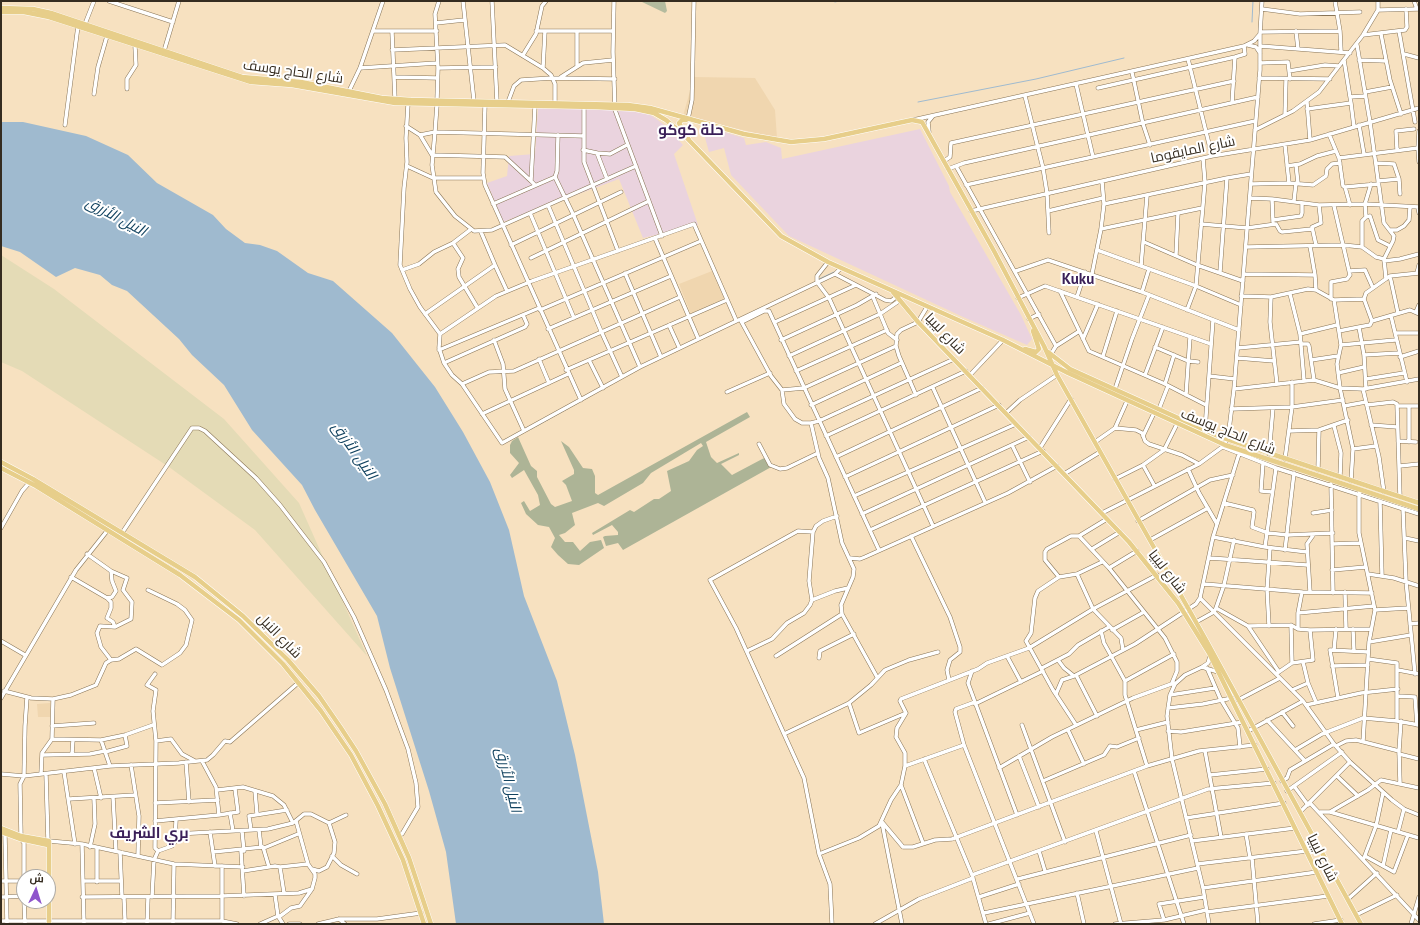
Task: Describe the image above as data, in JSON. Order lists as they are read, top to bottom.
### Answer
{
  "streets": {
    "main road": ["شارع الحاج يوسف", "شارع ليبيا", "شارع النيل"],
    "street": ["شارع المايقوما"]
  },
  "crossings": [
    ["شارع الحاج يوسف", "شارع ليبيا"]
  ],
  "districts": ["حلة كوكو", "Kuku", "بري الشريف"],
  "water": ["النيل الأزرق"],
  "north": "top"
}
